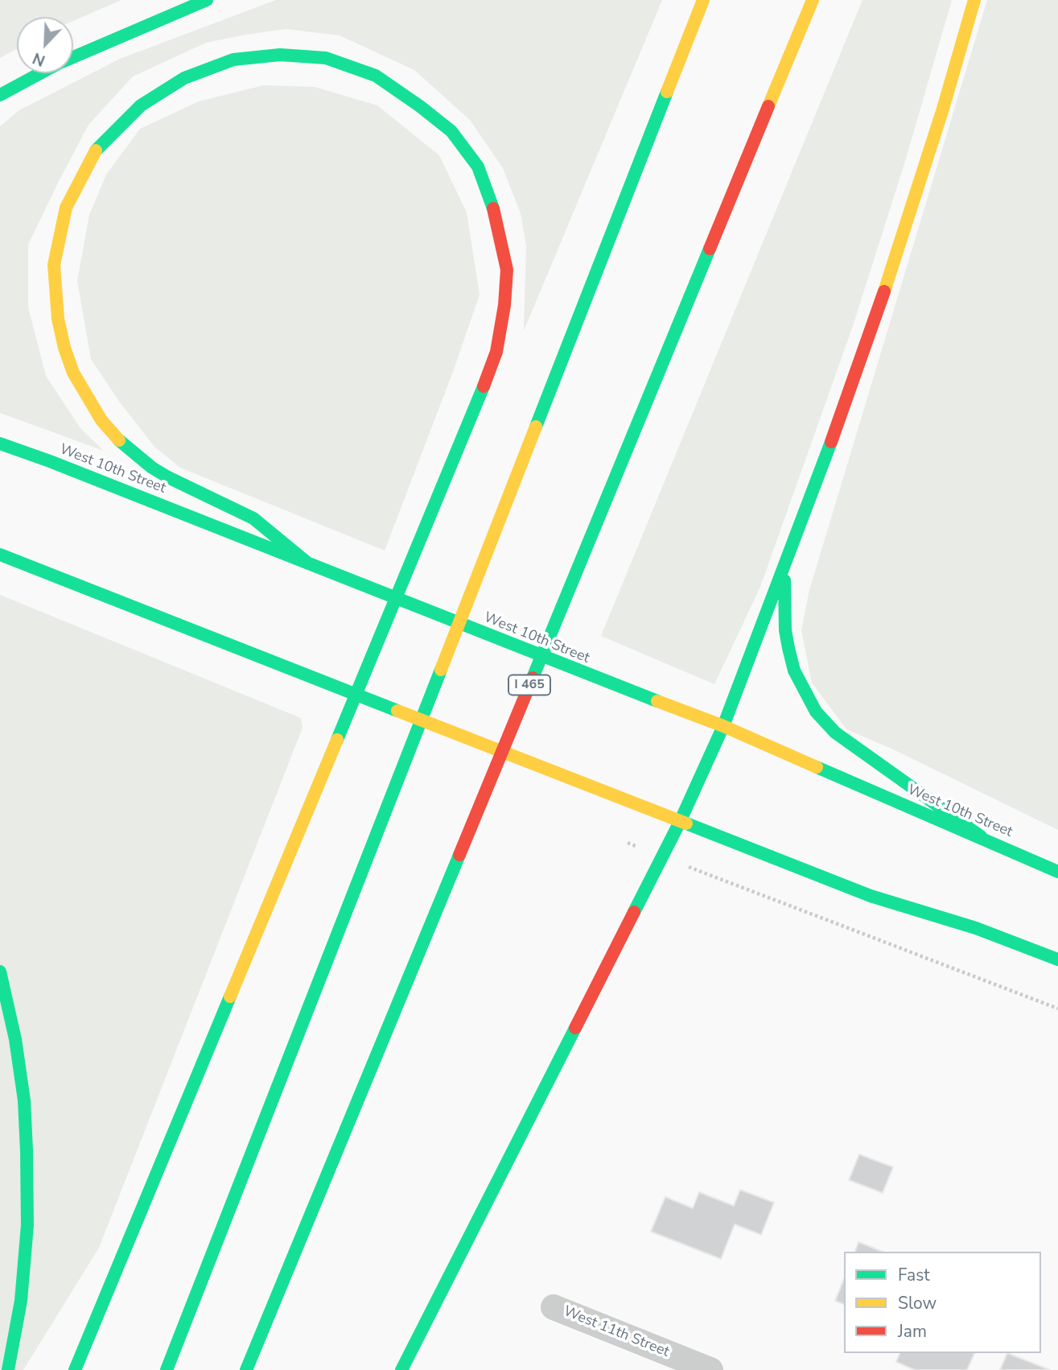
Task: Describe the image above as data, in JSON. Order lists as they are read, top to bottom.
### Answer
{
  "streets": {
    "main road": ["West 10th Street", "I 465"],
    "street": ["West 11th Street"]
  },
  "legend": ["Fast", "Slow", "Jam"],
  "north": "bottom left"
}
